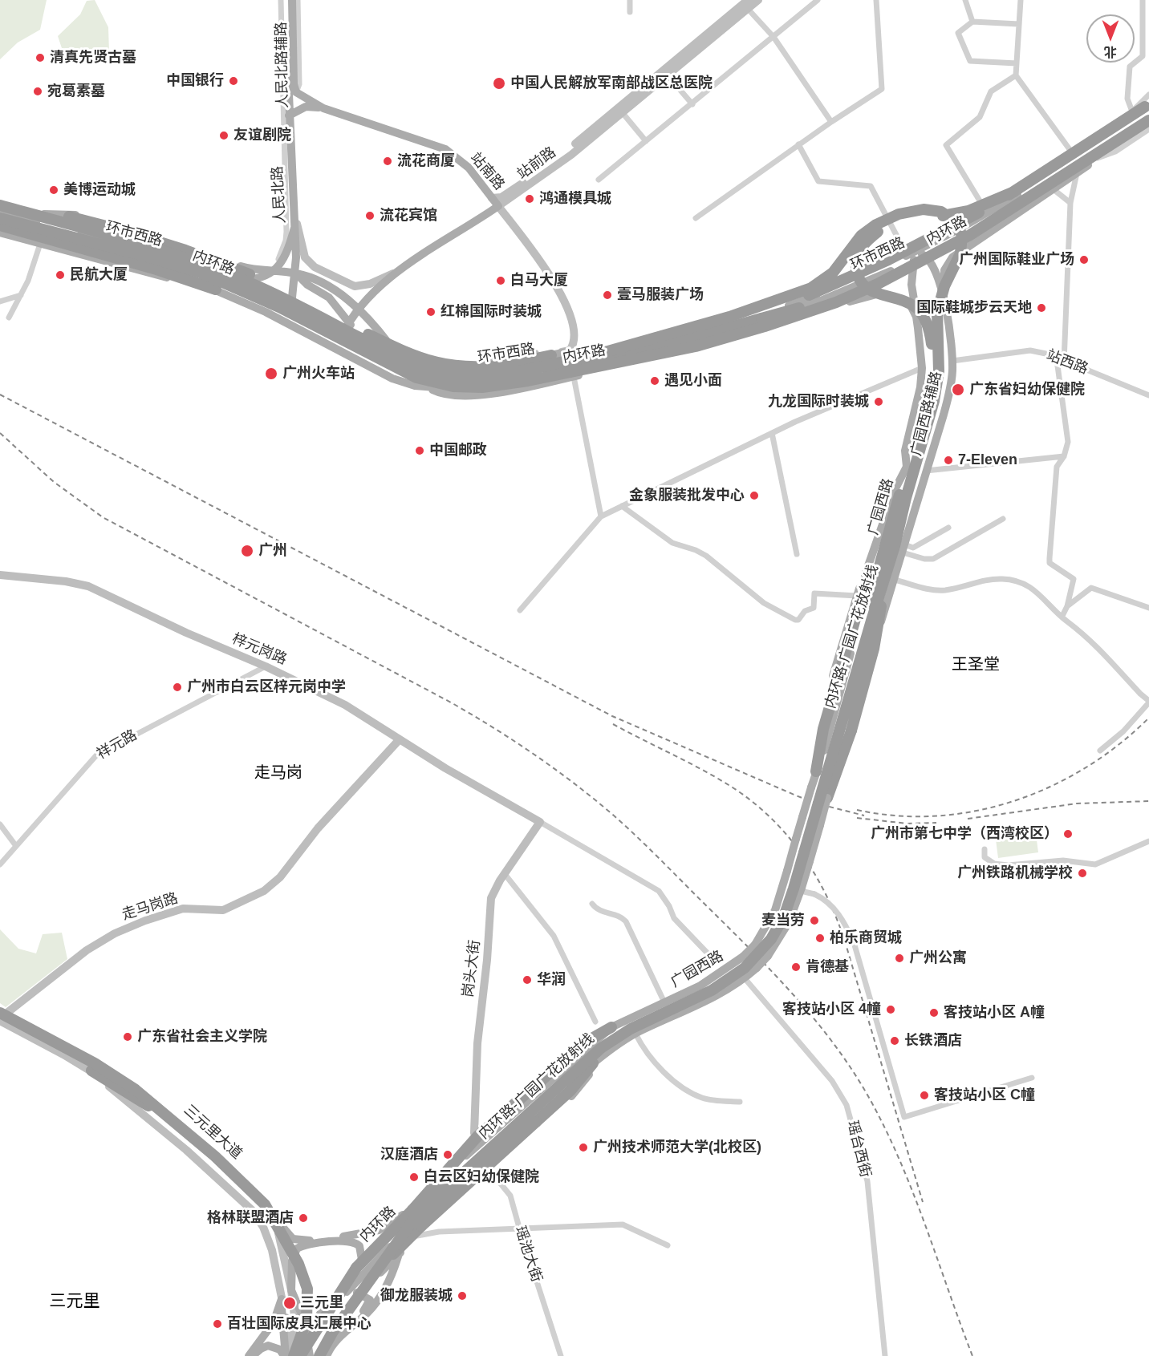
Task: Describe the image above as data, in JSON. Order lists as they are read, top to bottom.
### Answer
{
  "streets": {
    "highway": ["内环路", "内环路-广园广花放射线"],
    "main road": [
      "站前路",
      "站南路",
      "人民北路",
      "环市西路",
      "广园西路辅路",
      "广园西路"
    ],
    "street": [
      "人民北路辅路",
      "站西路",
      "梓元岗路",
      "祥元路",
      "走马岗路",
      "岗头大街",
      "三元里大道",
      "瑶台西街",
      "瑶池大街"
    ]
  },
  "crossings": [
    ["人民北路辅路", "站南路"],
    ["人民北路辅路", "人民北路"],
    ["人民北路辅路", "环市西路"],
    ["站前路", "站南路"],
    ["站前路", "环市西路"],
    ["人民北路", "环市西路"],
    ["内环路", "环市西路"],
    ["内环路", "广园西路辅路"],
    ["内环路", "广园西路"],
    ["内环路", "内环路-广园广花放射线"],
    ["内环路", "三元里大道"],
    ["环市西路", "广园西路辅路"],
    ["环市西路", "内环路-广园广花放射线"],
    ["站西路", "广园西路辅路"],
    ["广园西路辅路", "广园西路"],
    ["广园西路辅路", "内环路-广园广花放射线"],
    ["广园西路", "内环路-广园广花放射线"],
    ["广园西路", "三元里大道"],
    ["广园西路", "瑶台西街"],
    ["广园西路", "瑶池大街"],
    ["梓元岗路", "祥元路"],
    ["梓元岗路", "走马岗路"],
    ["梓元岗路", "岗头大街"],
    ["走马岗路", "三元里大道"]
  ],
  "districts": ["王圣堂", "走马岗", "三元里"],
  "places": [
    "清真先贤古墓",
    "中国银行",
    "中国人民解放军南部战区总医院",
    "宛葛素墓",
    "友谊剧院",
    "流花商厦",
    "美博运动城",
    "鸿通模具城",
    "流花宾馆",
    "广州国际鞋业广场",
    "民航大厦",
    "白马大厦",
    "壹马服装广场",
    "国际鞋城步云天地",
    "红棉国际时装城",
    "广州火车站",
    "遇见小面",
    "广东省妇幼保健院",
    "九龙国际时装城",
    "中国邮政",
    "7-Eleven",
    "金象服装批发中心",
    "广州",
    "广州市白云区梓元岗中学",
    "广州市第七中学（西湾校区）",
    "广州铁路机械学校",
    "麦当劳",
    "柏乐商贸城",
    "广州公寓",
    "肯德基",
    "华润",
    "客技站小区 4幢",
    "客技站小区 A幢",
    "广东省社会主义学院",
    "长铁酒店",
    "客技站小区 C幢",
    "广州技术师范大学(北校区)",
    "汉庭酒店",
    "白云区妇幼保健院",
    "格林联盟酒店",
    "御龙服装城",
    "三元里",
    "百壮国际皮具汇展中心"
  ],
  "north": "bottom"
}
